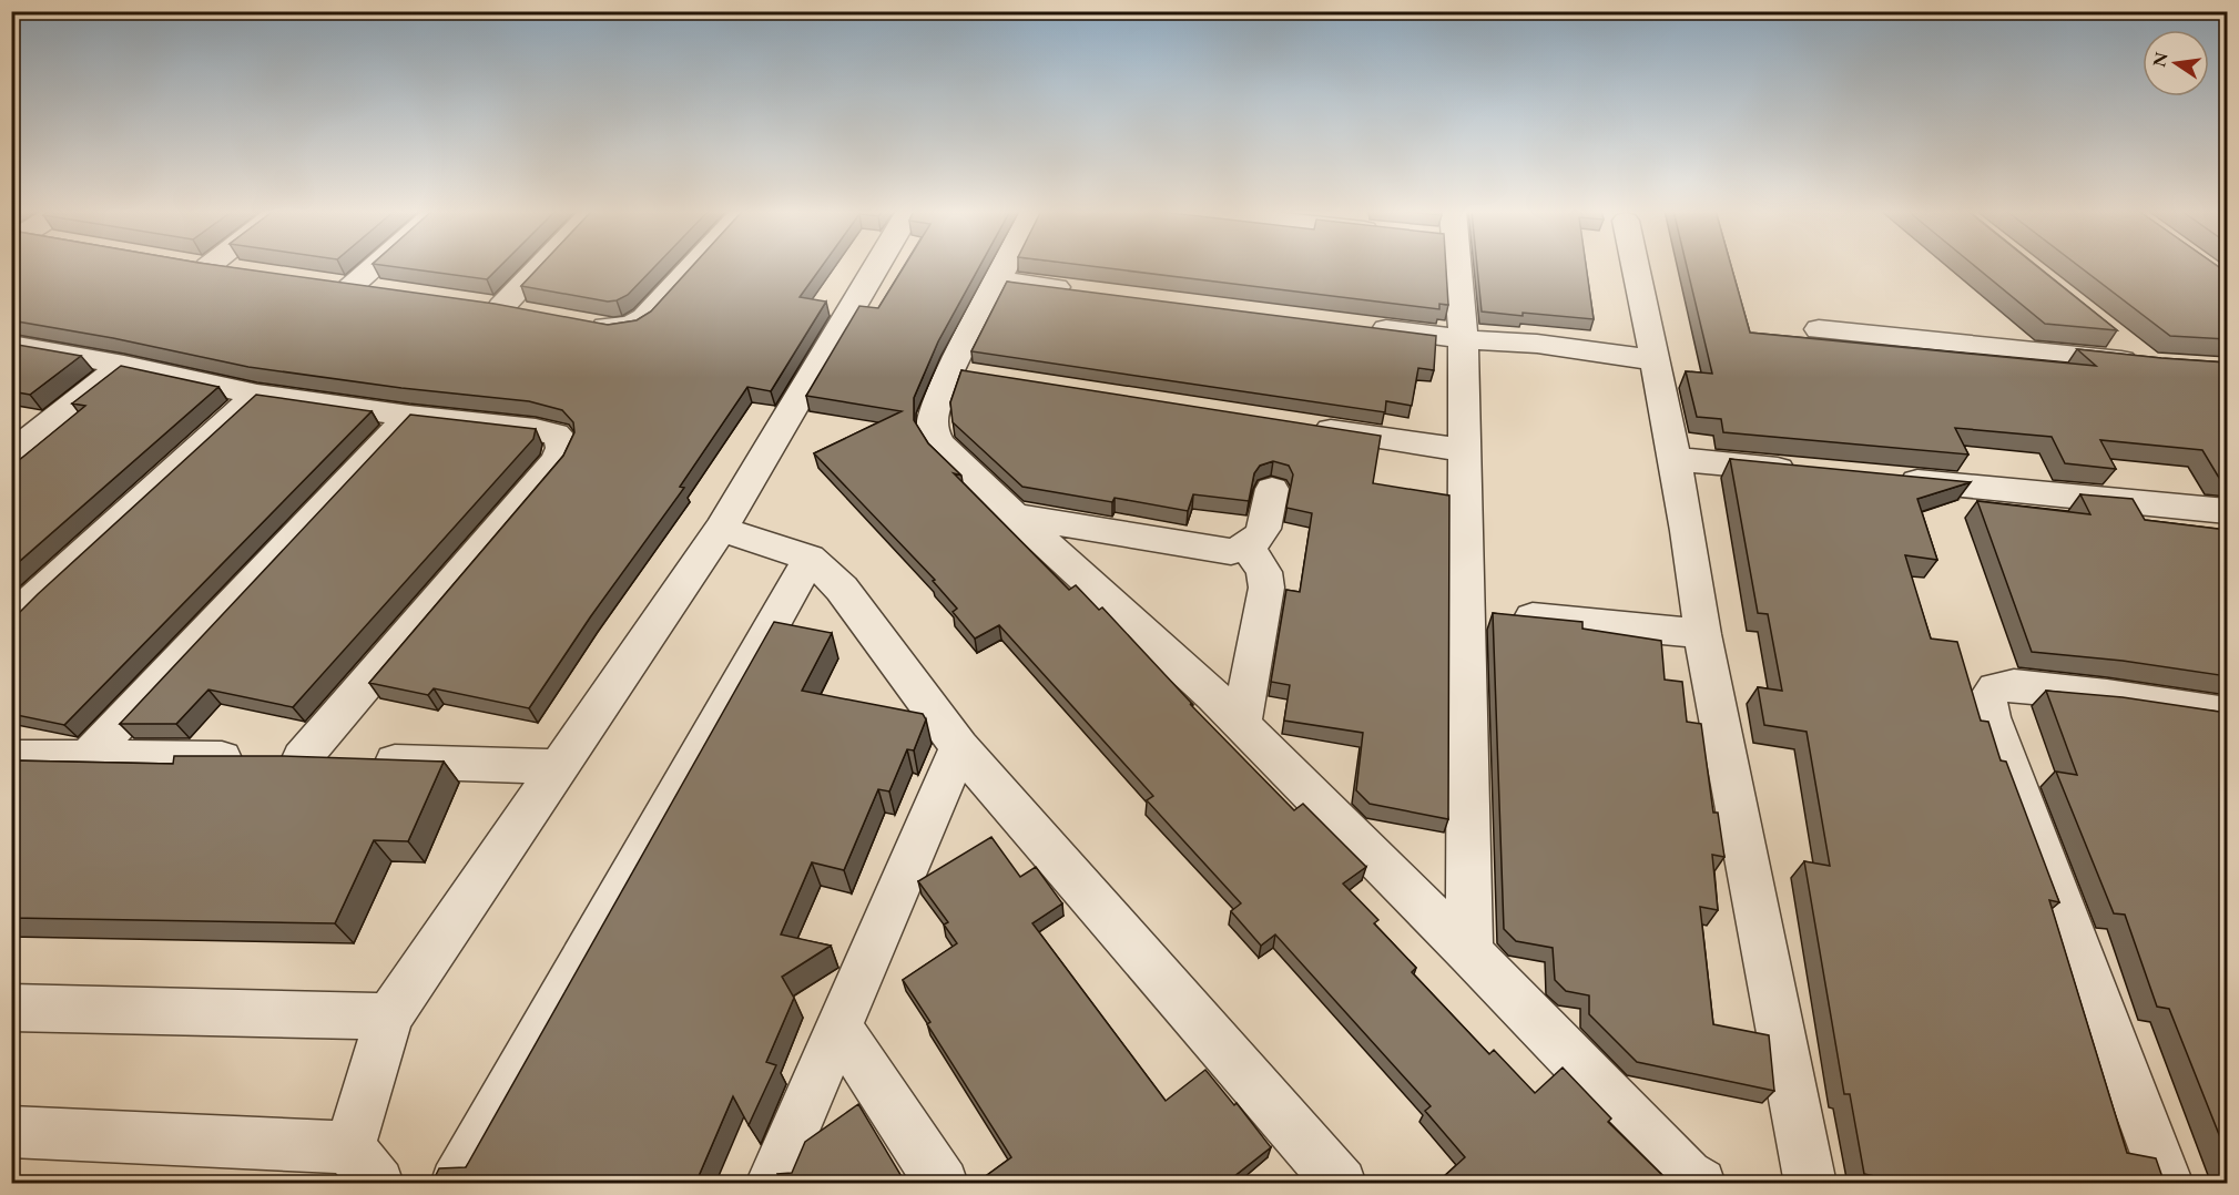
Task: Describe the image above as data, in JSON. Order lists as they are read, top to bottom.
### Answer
{
  "north": "left"
}
